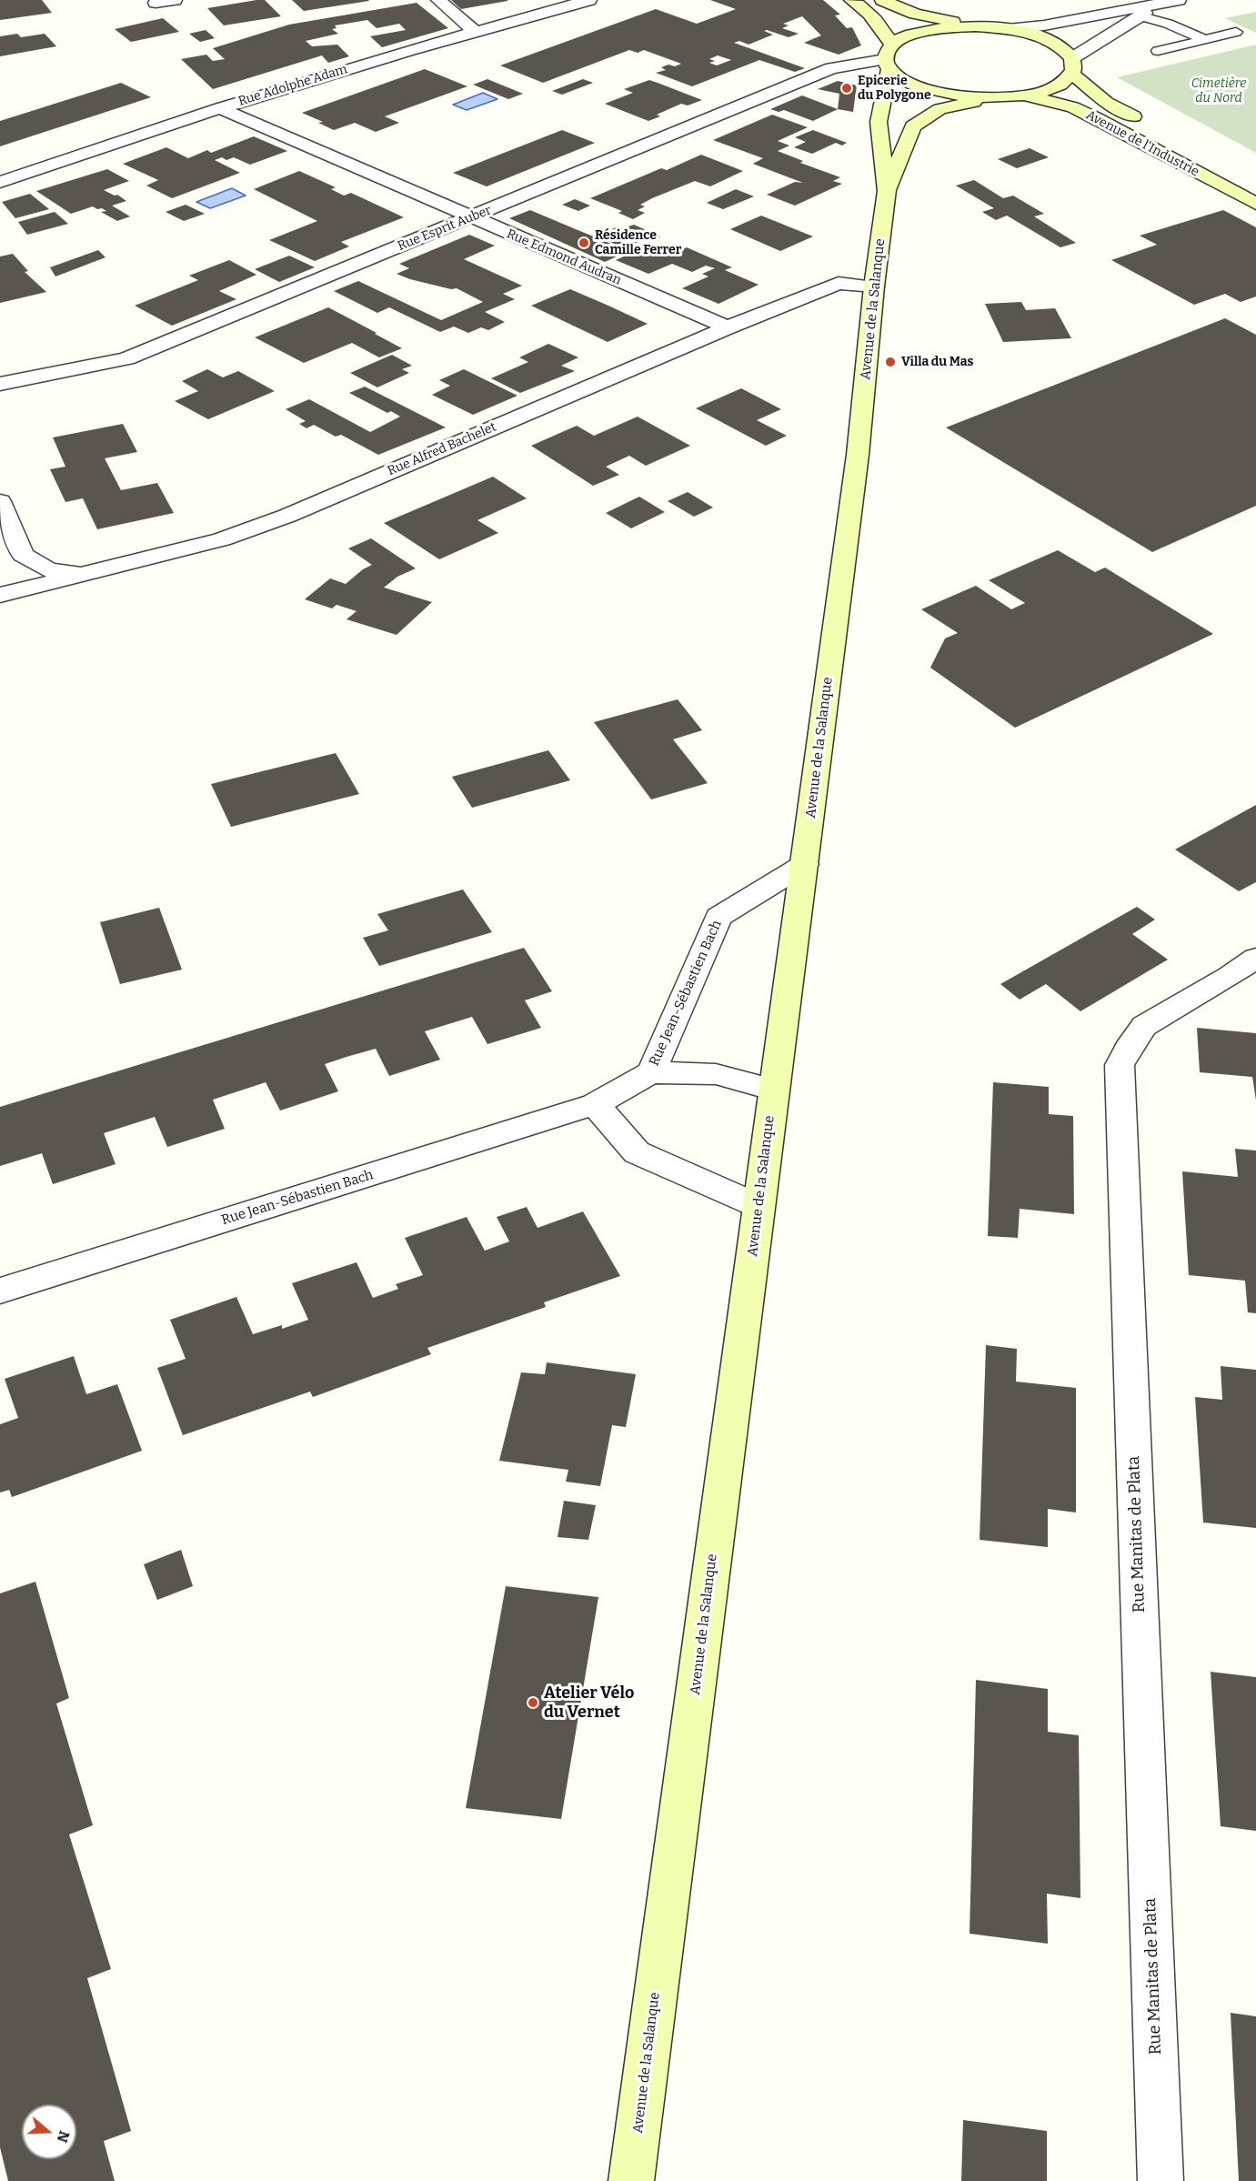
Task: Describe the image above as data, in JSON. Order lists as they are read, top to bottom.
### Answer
{
  "streets": {
    "street": [
      "Rue Adolphe Adam",
      "Avenue de l'Industrie",
      "Rue Esprit Auber",
      "Rue Edmond Audran",
      "Avenue de la Salanque",
      "Rue Alfred Bachelet",
      "Rue Jean-Sébastien Bach",
      "Rue Manitas de Plata"
    ]
  },
  "crossings": [
    ["Rue Adolphe Adam", "Rue Edmond Audran"],
    ["Rue Esprit Auber", "Rue Edmond Audran"],
    ["Rue Esprit Auber", "Avenue de la Salanque"],
    ["Rue Edmond Audran", "Rue Alfred Bachelet"],
    ["Avenue de la Salanque", "Rue Alfred Bachelet"],
    ["Avenue de la Salanque", "Rue Jean-Sébastien Bach"]
  ],
  "parks": ["Cimetière du Nord"],
  "places": [
    "Epicerie du Polygone",
    "Résidence Camille Ferrer",
    "Villa du Mas",
    "Atelier Vélo du Vernet"
  ],
  "north": "right"
}
